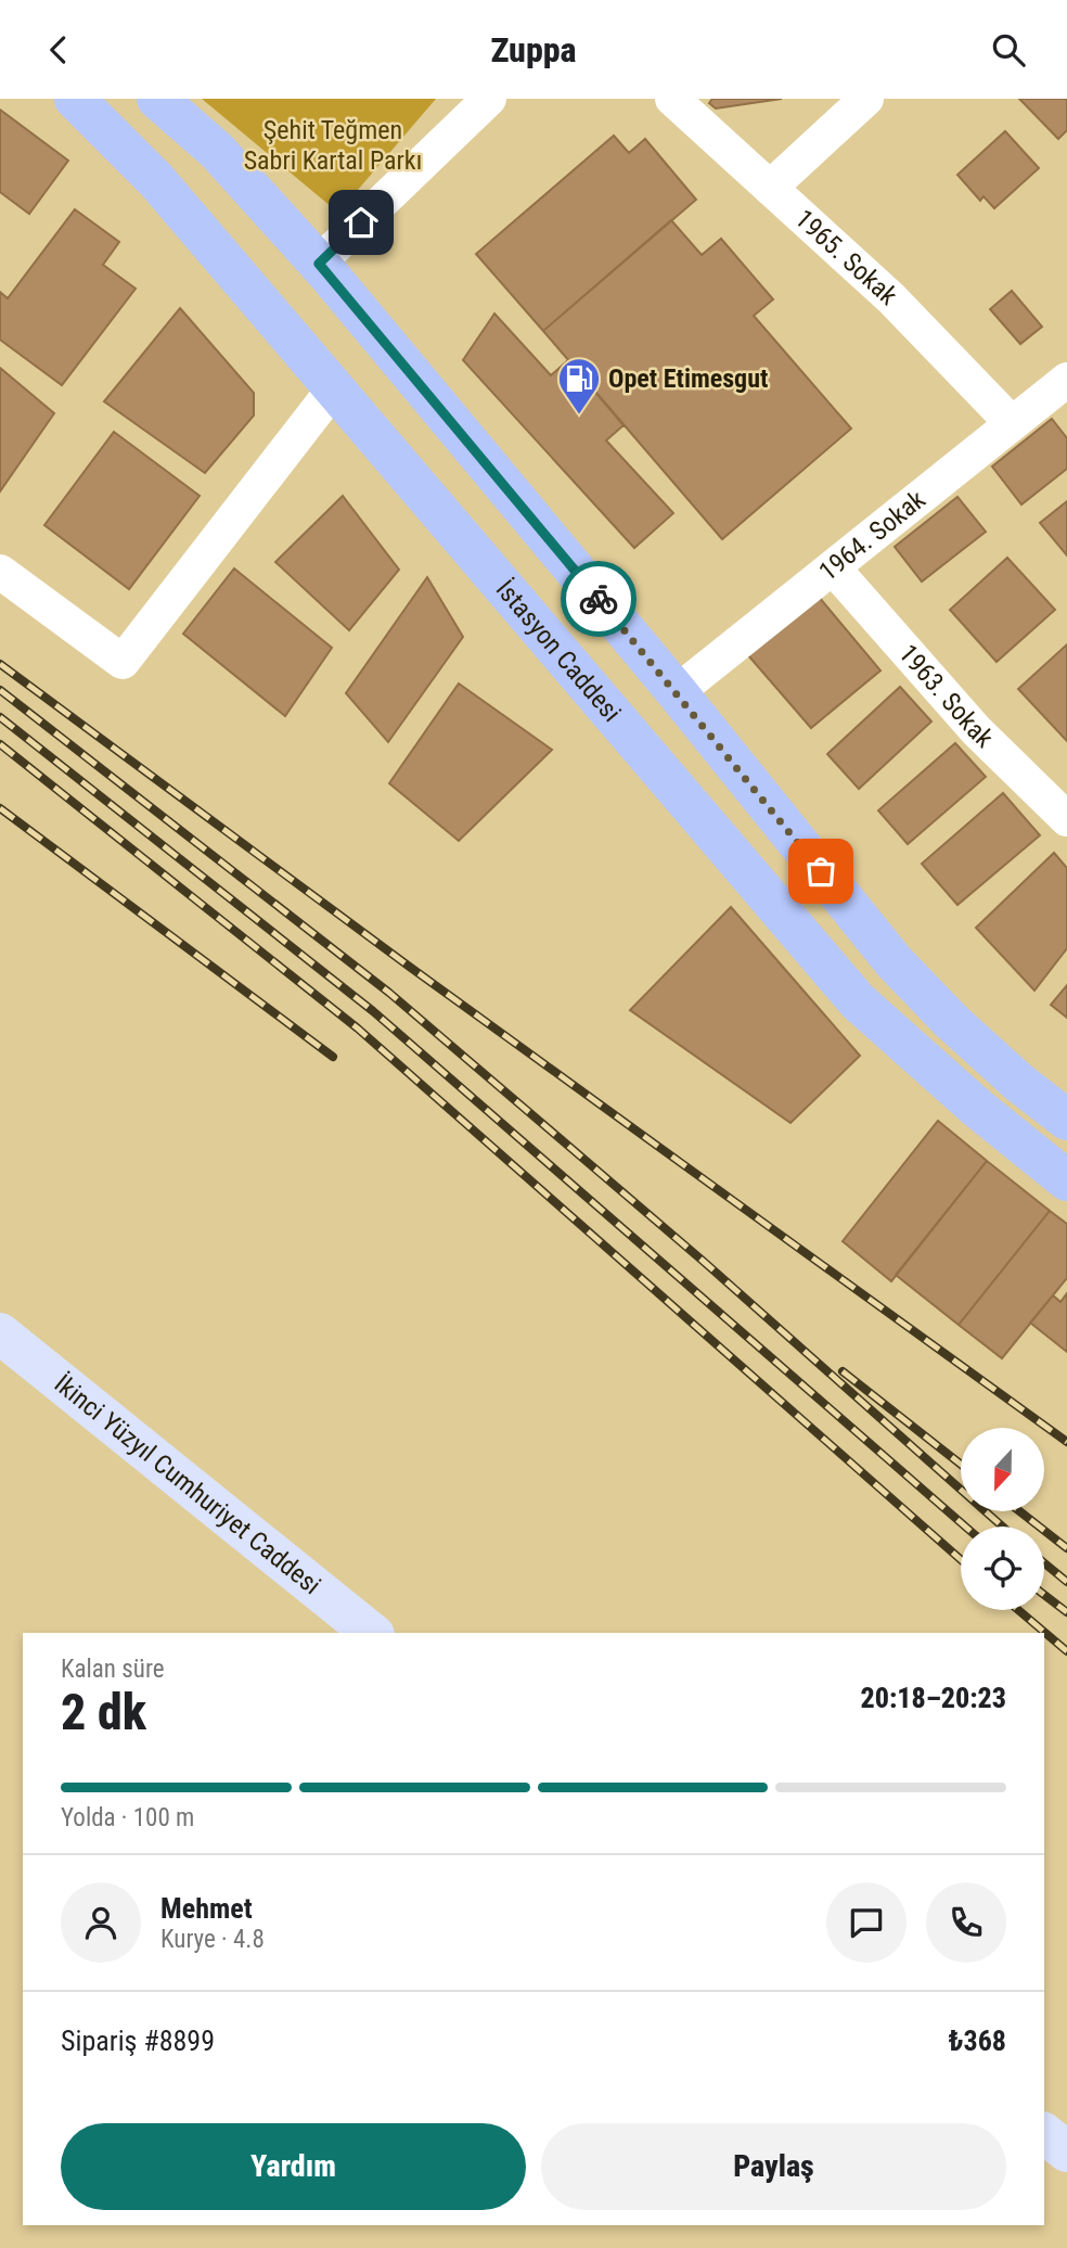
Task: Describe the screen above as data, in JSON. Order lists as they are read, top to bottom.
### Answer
{
  "streets": {
    "main road": ["İstasyon Caddesi", "İkinci Yüzyıl Cumhuriyet Caddesi"],
    "street": ["1965. Sokak", "1964. Sokak", "1963. Sokak"]
  },
  "crossings": [
    ["1965. Sokak", "1964. Sokak"],
    ["1964. Sokak", "1963. Sokak"]
  ],
  "parks": ["Şehit Teğmen Sabri Kartal Parkı"],
  "places": {
    "fuel station": ["Opet Etimesgut"]
  },
  "north": "bottom",
  "page": {
    "header": "Zuppa",
    "heading": ["2 dk", "Kalan süre", "20:18–20:23"],
    "panel": [
      "Mehmet",
      "Kurye · 4.8",
      "Sipariş #8899",
      "₺368"
    ],
    "bar": "Yolda · 100 m",
    "buttons": ["Yardım", "Paylaş"]
  }
}
